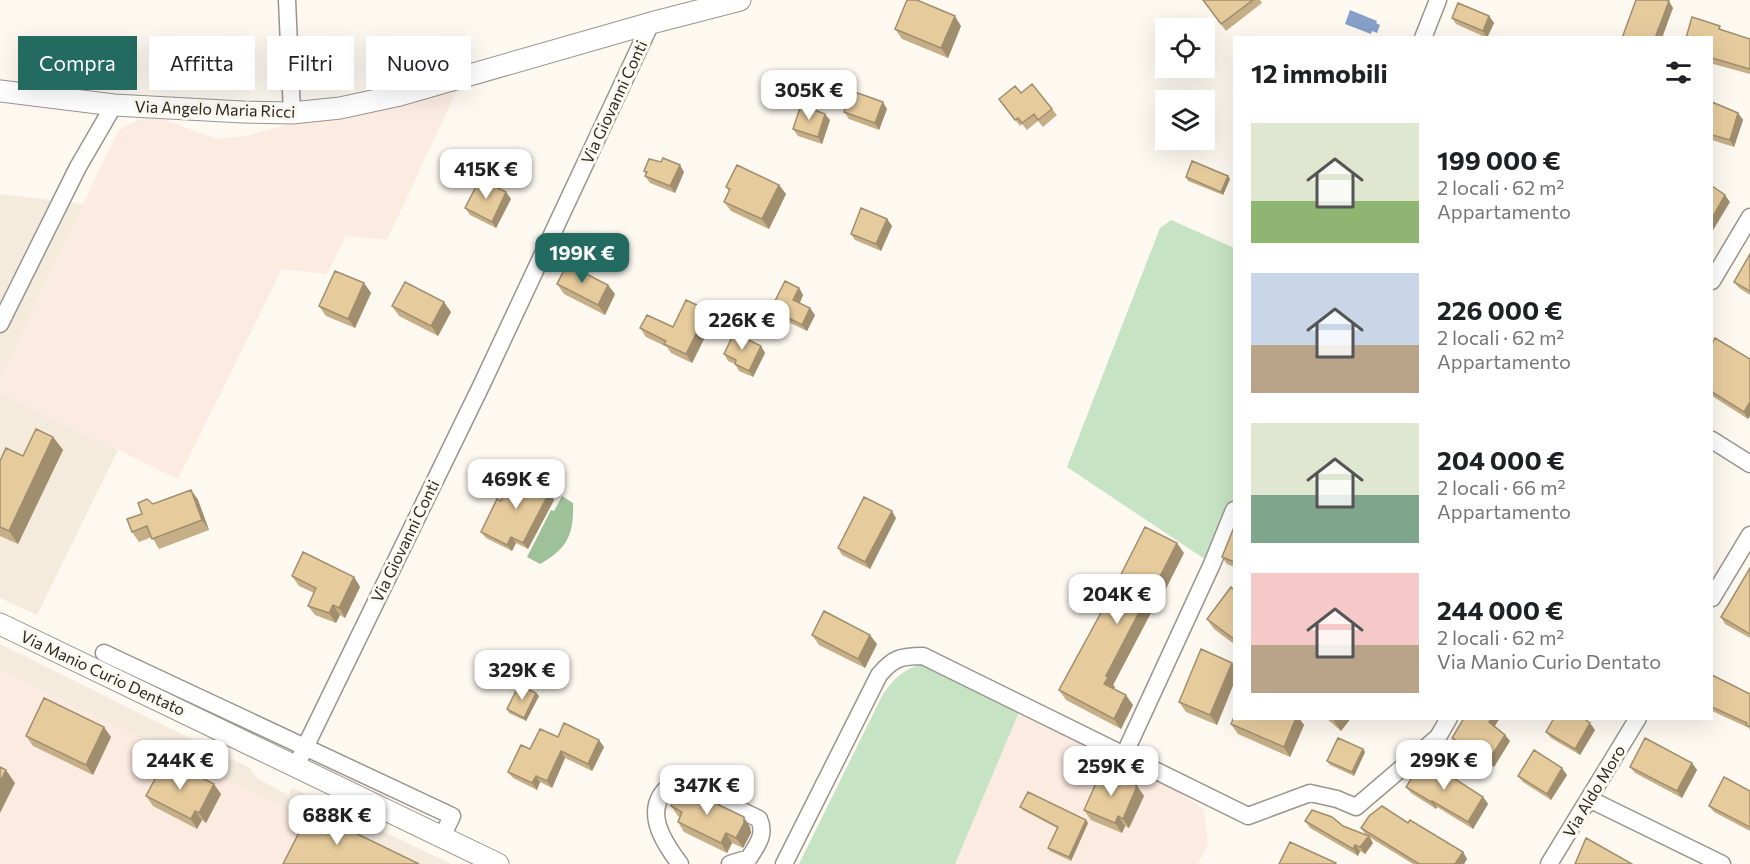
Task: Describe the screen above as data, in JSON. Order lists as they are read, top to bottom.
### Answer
{
  "streets": {
    "main road": ["Via Angelo Maria Ricci", "Via Manio Curio Dentato"],
    "street": ["Via Giovanni Conti", "Via Aldo Moro"]
  },
  "crossings": [
    ["Via Giovanni Conti", "Via Angelo Maria Ricci"],
    ["Via Giovanni Conti", "Via Manio Curio Dentato"]
  ],
  "page": {
    "chip": [
      "Compra",
      "Affitta",
      "Filtri",
      "Nuovo"
    ],
    "heading": "12 immobili",
    "price": [
      "305K €",
      "415K €",
      "199K €",
      "226K €",
      "469K €",
      "204K €",
      "329K €",
      "244K €",
      "299K €",
      "259K €",
      "347K €",
      "688K €"
    ],
    "list": [
      {
        "name": "199 000 €",
        "note": "2 locali · 62 m² · Appartamento"
      },
      {
        "name": "226 000 €",
        "note": "2 locali · 62 m² · Appartamento"
      },
      {
        "name": "204 000 €",
        "note": "2 locali · 66 m² · Appartamento"
      },
      {
        "name": "244 000 €",
        "note": "2 locali · 62 m² · Via Manio Curio Dentato"
      }
    ]
  }
}
